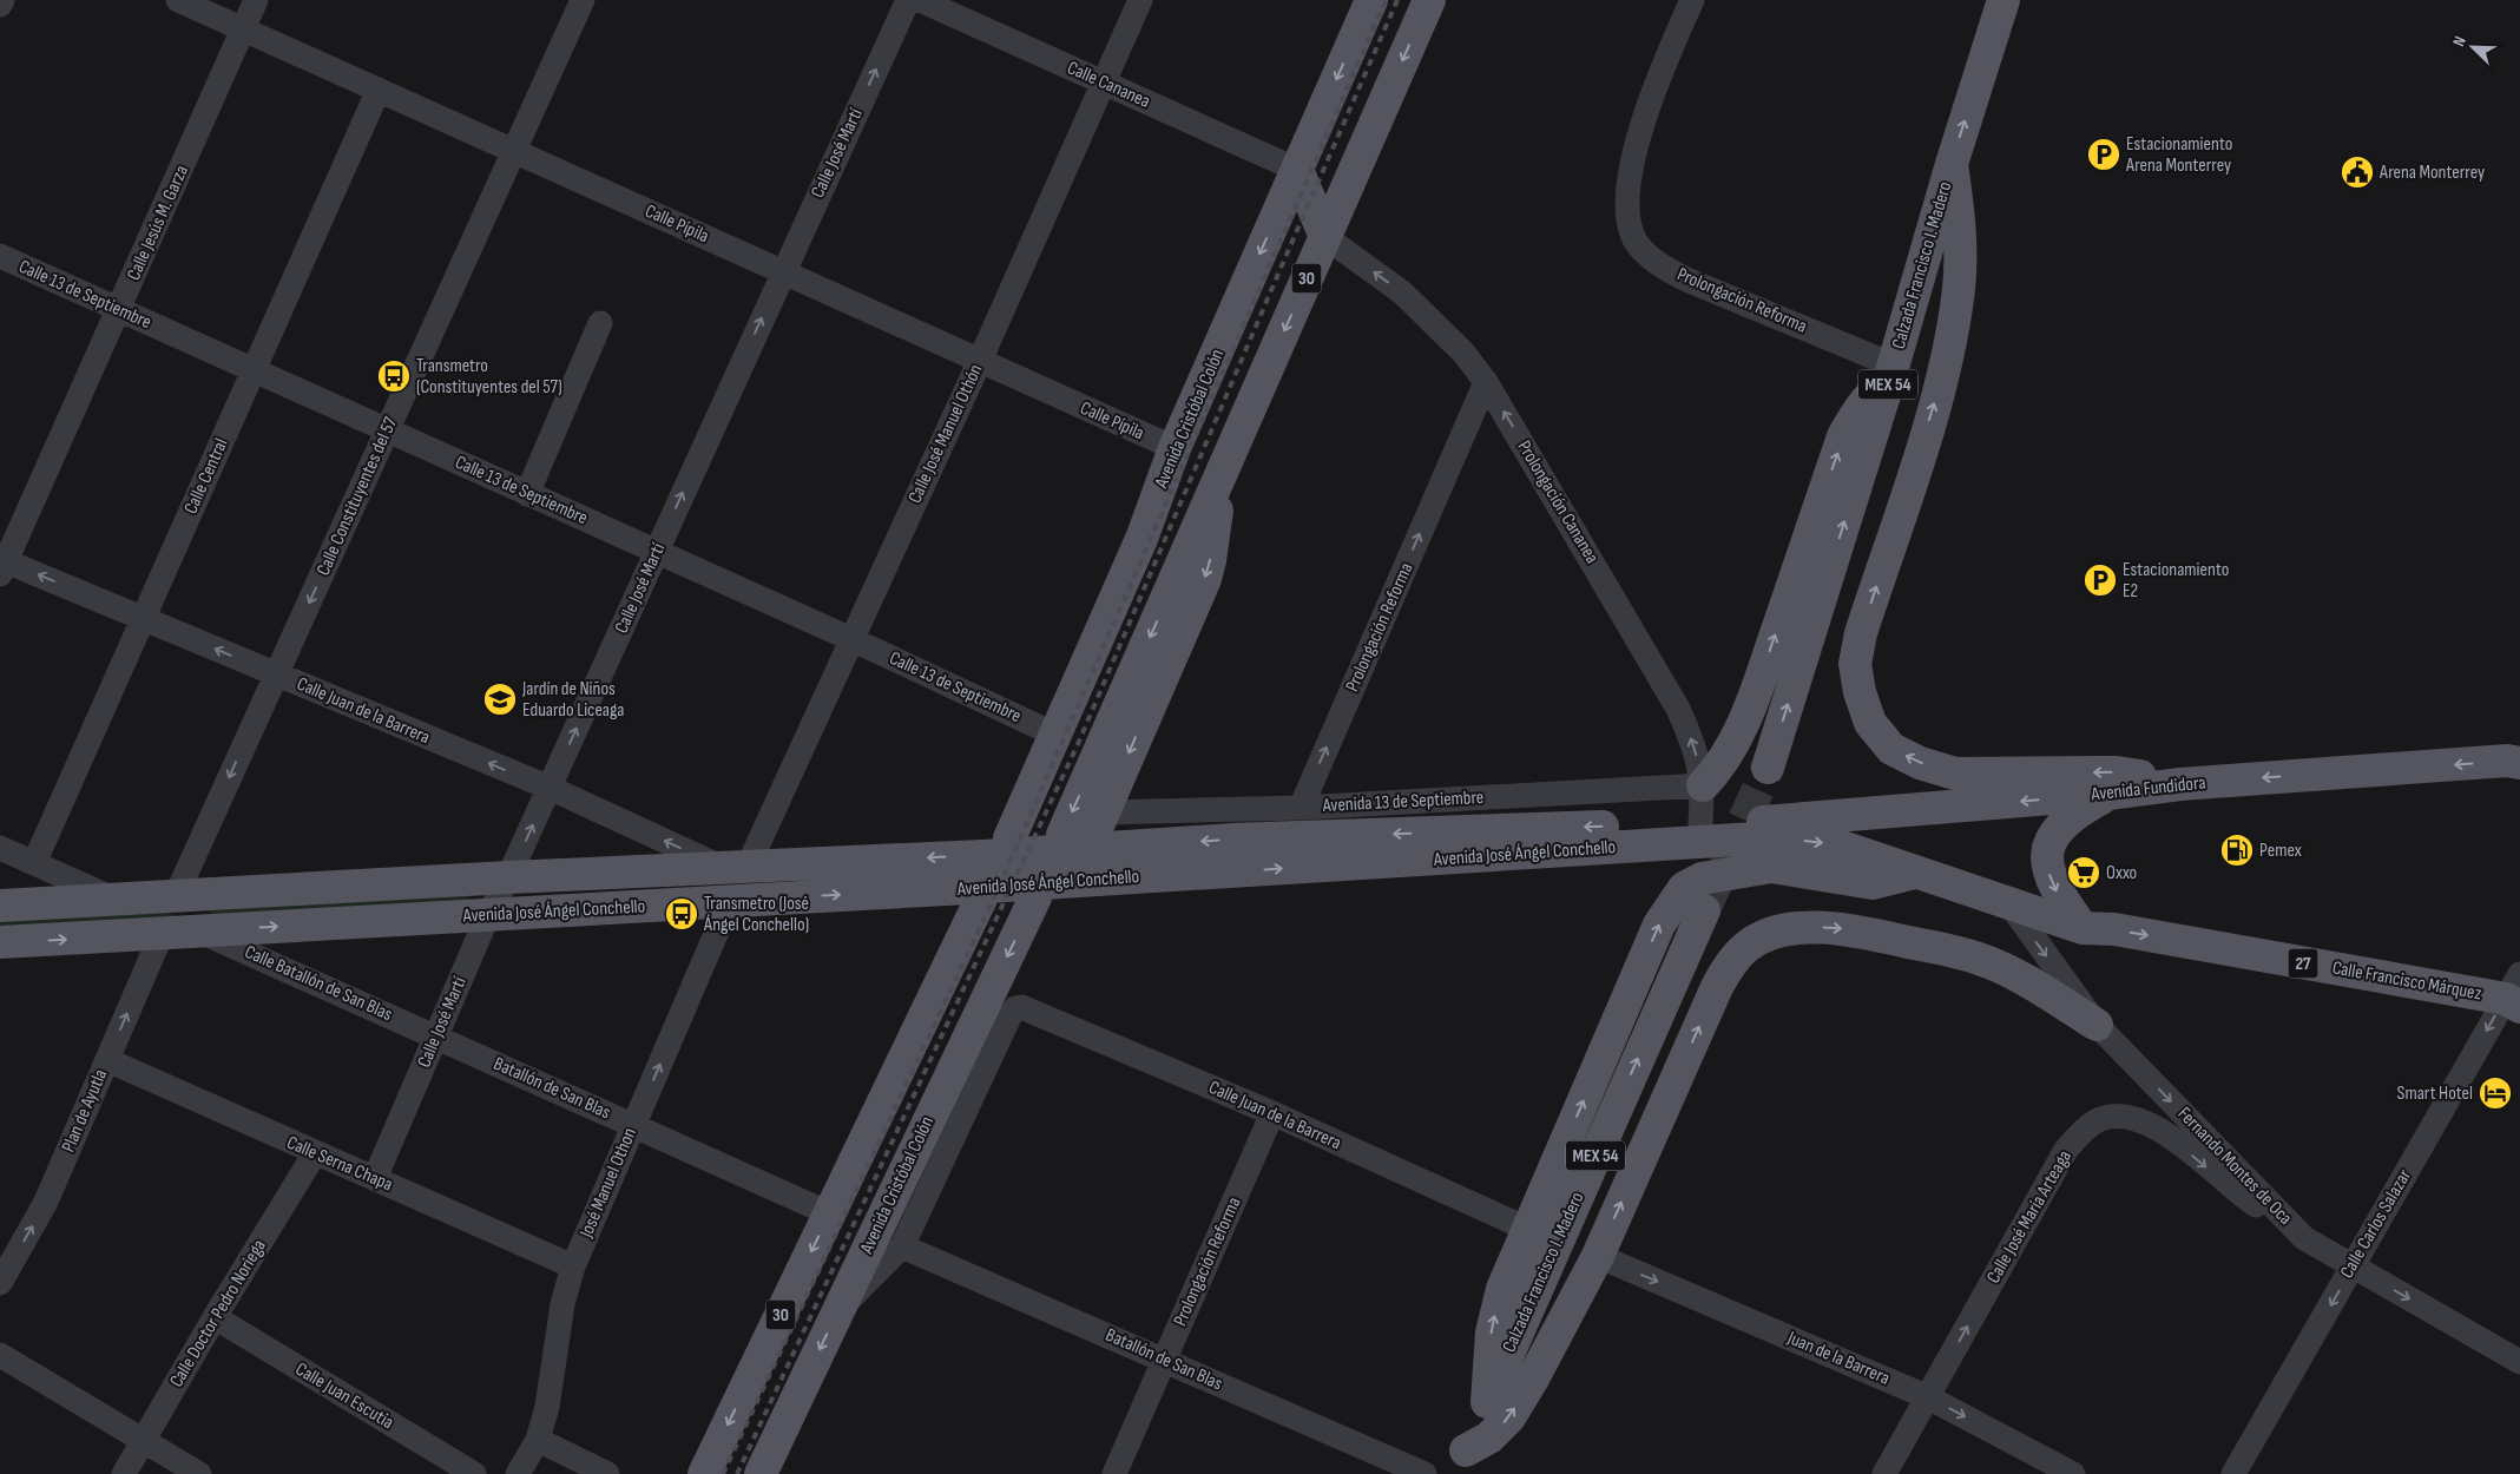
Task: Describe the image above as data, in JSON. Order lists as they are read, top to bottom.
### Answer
{
  "streets": {
    "main road": [
      "Calzada Francisco I. Madero",
      "30",
      "MEX 54",
      "Avenida Cristóbal Colón",
      "Avenida Fundidora",
      "Avenida José Ángel Conchello",
      "27",
      "Calle Francisco Márquez"
    ],
    "street": [
      "Calle Cananea",
      "Calle José Martí",
      "Calle Jesús M. Garza",
      "Calle Pípila",
      "Calle 13 de Septiembre",
      "Prolongación Reforma",
      "Calle José Manuel Othón",
      "Calle Central",
      "Calle Constituyentes del 57",
      "Prolongación Cananea",
      "Calle Juan de la Barrera",
      "Avenida 13 de Septiembre",
      "Calle Batallón de San Blas",
      "Batallón de San Blas",
      "Plan de Ayutla",
      "Calle Serna Chapa",
      "Fernando Montes de Oca",
      "José Manuel Othon",
      "Calle José María Arteaga",
      "Calle Carlos Salazar",
      "Calle Doctor Pedro Noriega",
      "Juan de la Barrera",
      "Calle Juan Escutia"
    ]
  },
  "crossings": [
    ["Calle Cananea", "Avenida Cristóbal Colón"],
    ["Calle Cananea", "Calle José Manuel Othón"],
    ["Calle José Martí", "Calle Pípila"],
    ["Calle José Martí", "Calle 13 de Septiembre"],
    ["Calle José Martí", "Calle Juan de la Barrera"],
    ["Calle José Martí", "Avenida José Ángel Conchello"],
    ["Calle José Martí", "Calle Batallón de San Blas"],
    ["Calle José Martí", "Batallón de San Blas"],
    ["Calle José Martí", "Calle Serna Chapa"],
    ["Calle Jesús M. Garza", "Calle Pípila"],
    ["Calle Jesús M. Garza", "Calle 13 de Septiembre"],
    ["Calle Jesús M. Garza", "Calle Juan de la Barrera"],
    ["Calle Pípila", "Avenida Cristóbal Colón"],
    ["Calle Pípila", "Calle José Manuel Othón"],
    ["Calle Pípila", "Calle Central"],
    ["Calle Pípila", "Calle Constituyentes del 57"],
    ["Calzada Francisco I. Madero", "Prolongación Reforma"],
    ["30", "Prolongación Cananea"],
    ["30", "Avenida José Ángel Conchello"],
    ["30", "Batallón de San Blas"],
    ["Calle 13 de Septiembre", "Calle José Manuel Othón"],
    ["Calle 13 de Septiembre", "Calle Central"],
    ["Calle 13 de Septiembre", "Calle Constituyentes del 57"],
    ["Prolongación Reforma", "Prolongación Cananea"],
    ["Prolongación Reforma", "Calle Juan de la Barrera"],
    ["Prolongación Reforma", "Avenida 13 de Septiembre"],
    ["Prolongación Reforma", "Batallón de San Blas"],
    ["Calle José Manuel Othón", "Calle Juan de la Barrera"],
    ["Calle José Manuel Othón", "Avenida José Ángel Conchello"],
    ["Calle Central", "Calle Juan de la Barrera"],
    ["Calle Constituyentes del 57", "Calle Juan de la Barrera"],
    ["Calle Constituyentes del 57", "Avenida José Ángel Conchello"],
    ["Prolongación Cananea", "Avenida 13 de Septiembre"],
    ["Prolongación Cananea", "Avenida José Ángel Conchello"],
    ["Calle Juan de la Barrera", "Avenida José Ángel Conchello"],
    ["Calle Juan de la Barrera", "Batallón de San Blas"],
    ["Avenida Fundidora", "Avenida José Ángel Conchello"],
    ["Avenida José Ángel Conchello", "Calle Francisco Márquez"],
    ["Avenida José Ángel Conchello", "Calle Batallón de San Blas"],
    ["Avenida José Ángel Conchello", "Plan de Ayutla"],
    ["Avenida José Ángel Conchello", "Fernando Montes de Oca"],
    ["Avenida José Ángel Conchello", "José Manuel Othon"],
    ["Calle Francisco Márquez", "Calle Carlos Salazar"],
    ["Calle Batallón de San Blas", "Batallón de San Blas"],
    ["Batallón de San Blas", "José Manuel Othon"],
    ["Plan de Ayutla", "Calle Serna Chapa"],
    ["Calle Serna Chapa", "José Manuel Othon"],
    ["Calle Serna Chapa", "Calle Doctor Pedro Noriega"],
    ["Fernando Montes de Oca", "Calle José María Arteaga"],
    ["Fernando Montes de Oca", "Calle Carlos Salazar"],
    ["Calle José María Arteaga", "Juan de la Barrera"],
    ["Calle Doctor Pedro Noriega", "Calle Juan Escutia"]
  ],
  "one_way": [
    "Calle José Martí",
    "Calle Constituyentes del 57",
    "Prolongación Cananea",
    "Calle Juan de la Barrera",
    "Avenida Fundidora",
    "Calle Francisco Márquez",
    "Plan de Ayutla",
    "Fernando Montes de Oca",
    "José Manuel Othon",
    "Calle Carlos Salazar",
    "Juan de la Barrera"
  ],
  "places": {
    "parking": ["Estacionamiento Arena Monterrey", "Estacionamiento E2"],
    "public building": ["Arena Monterrey"],
    "bus stop": ["Transmetro (Constituyentes del 57)", "Transmetro (José Ángel Conchello)"],
    "school or university": ["Jardín de Niños Eduardo Liceaga"],
    "fuel station": ["Pemex"],
    "supermarket": ["Oxxo"],
    "hotel": ["Smart Hotel"]
  },
  "north": "top left"
}
